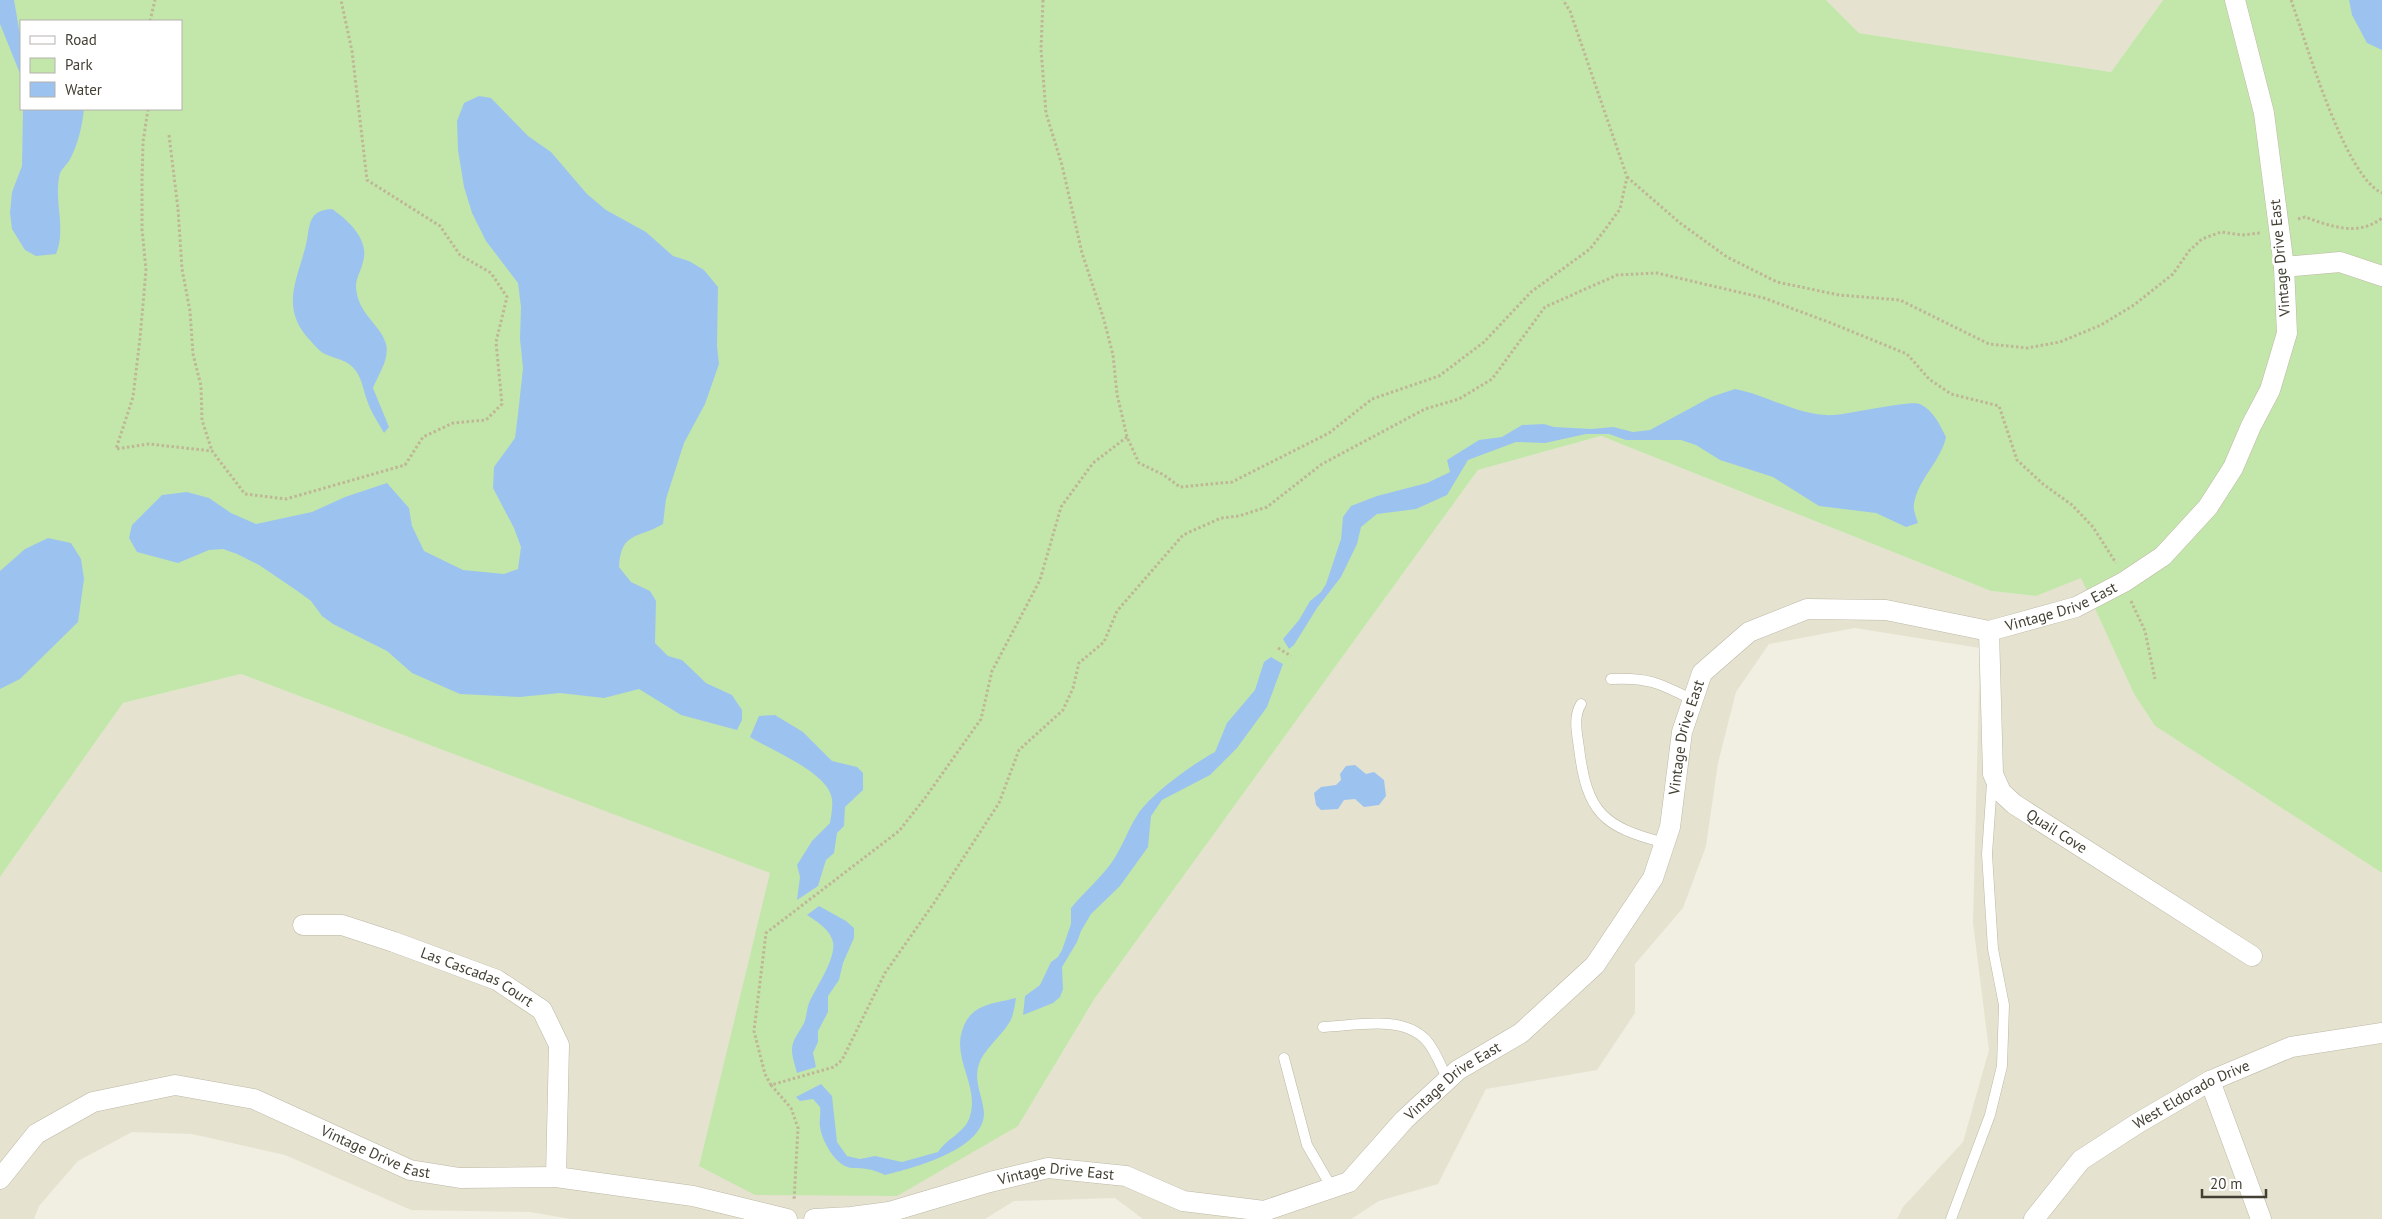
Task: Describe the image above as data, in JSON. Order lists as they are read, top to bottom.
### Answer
{
  "streets": {
    "street": [
      "Vintage Drive East",
      "Quail Cove",
      "Las Cascadas Court",
      "West Eldorado Drive"
    ]
  },
  "crossings": [
    ["Vintage Drive East", "Quail Cove"],
    ["Vintage Drive East", "Las Cascadas Court"]
  ],
  "legend": ["Road", "Park", "Water"],
  "scale_bar": "20 m"
}
